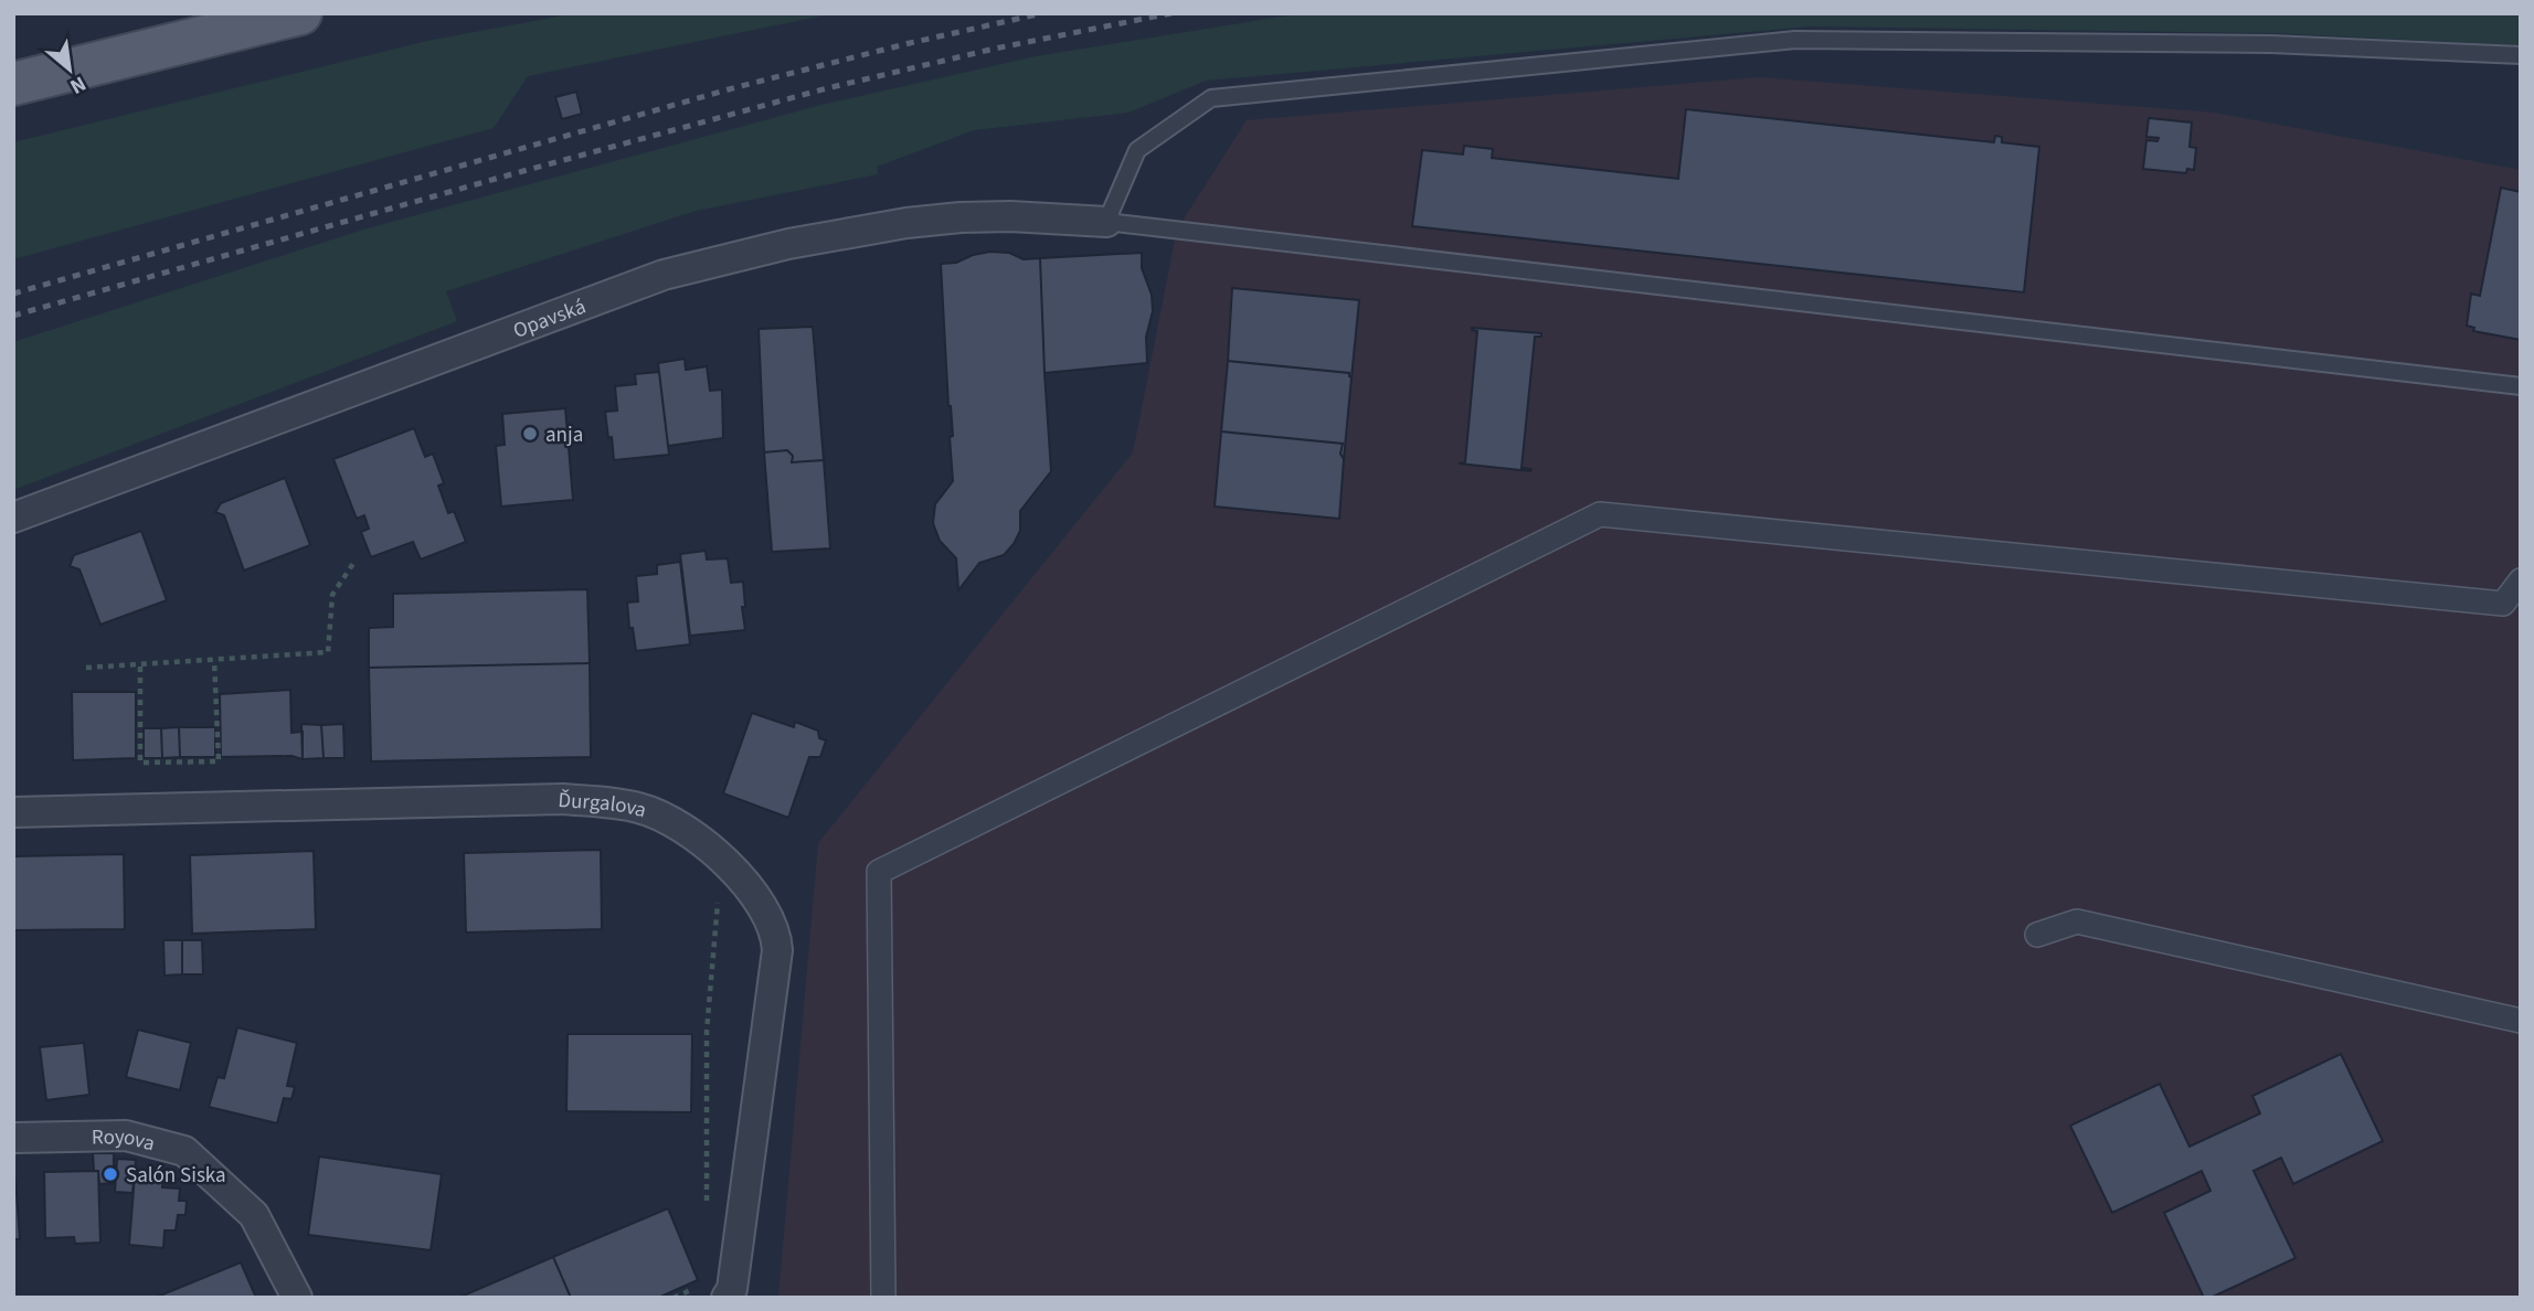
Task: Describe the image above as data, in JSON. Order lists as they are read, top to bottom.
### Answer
{
  "streets": {
    "street": ["Opavská", "Ďurgalova", "Royova"]
  },
  "places": ["anja", "Salón Siska"],
  "north": "bottom right"
}
